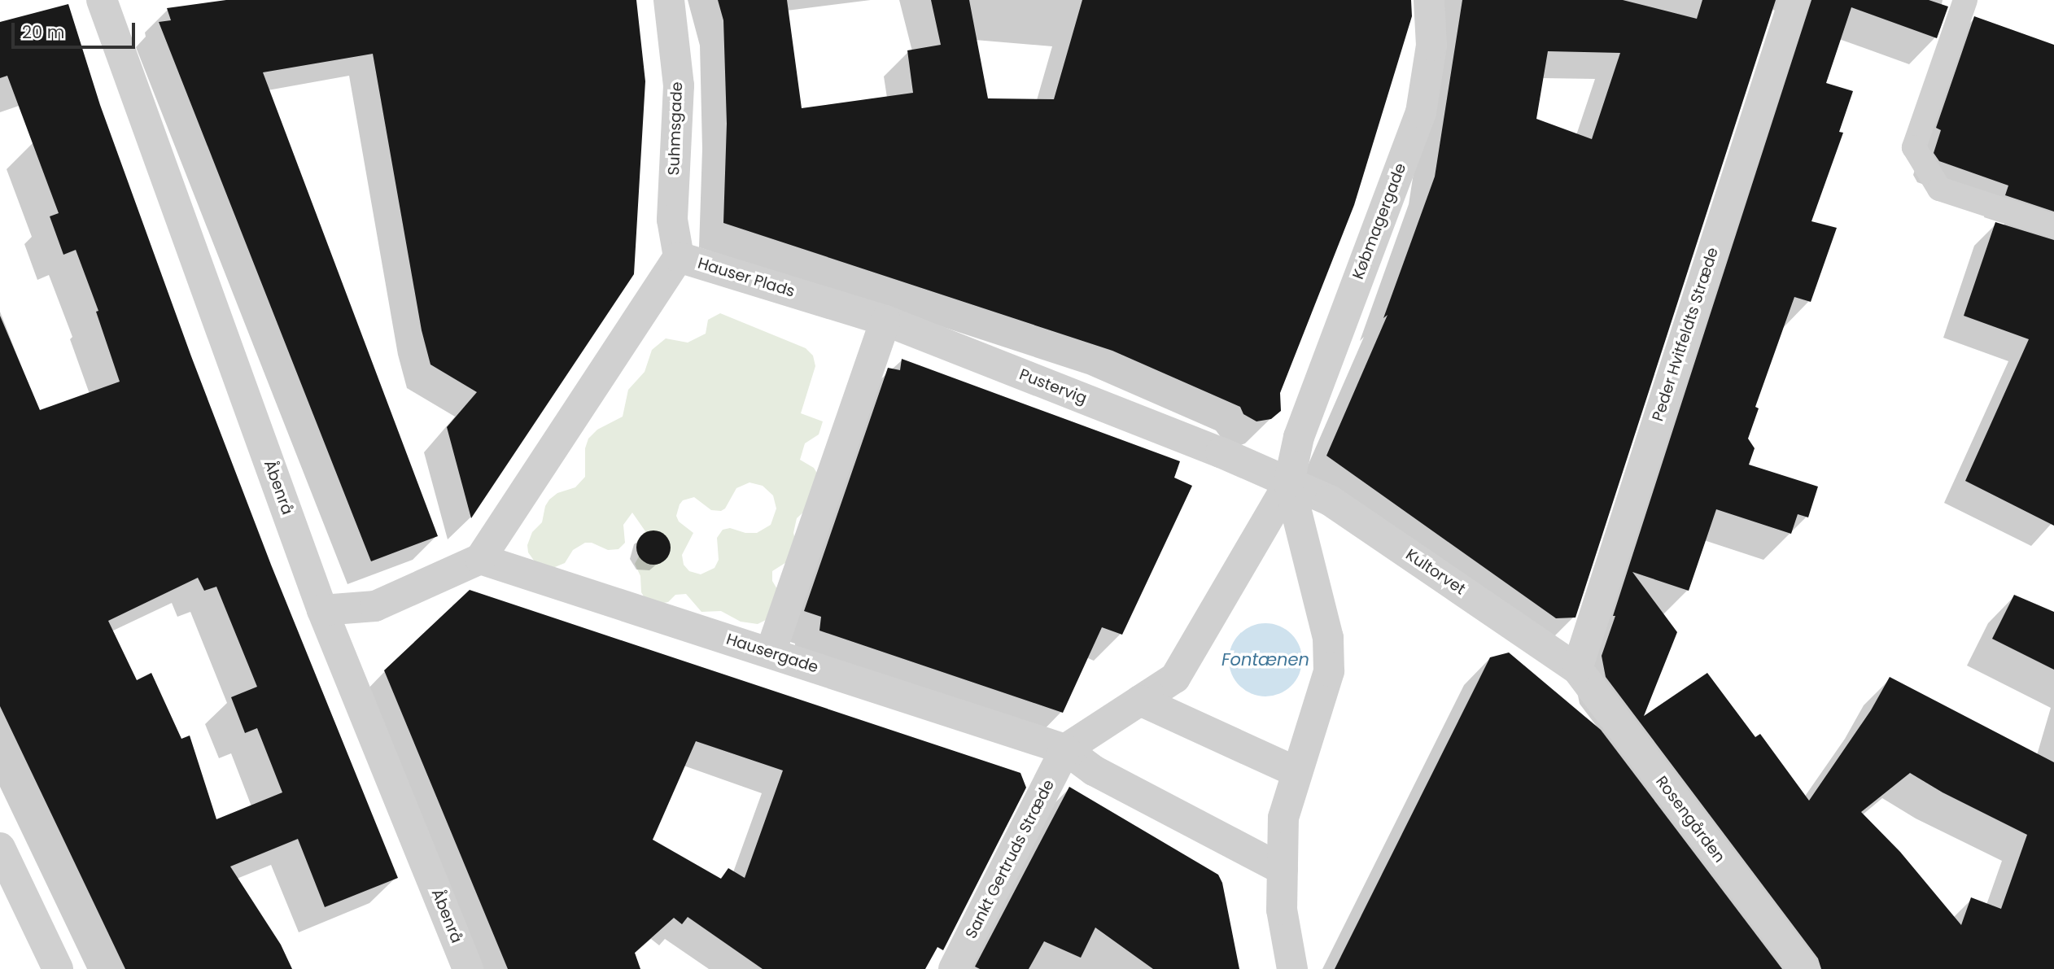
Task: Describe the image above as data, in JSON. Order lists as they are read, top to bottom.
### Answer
{
  "streets": {
    "street": [
      "Suhmsgade",
      "Købmagergade",
      "Hauser Plads",
      "Peder Hvitfeldts Stræde",
      "Pustervig",
      "Åbenrå",
      "Kultorvet",
      "Hausergade",
      "Rosengården",
      "Sankt Gertruds Stræde"
    ]
  },
  "crossings": [
    ["Suhmsgade", "Hauser Plads"],
    ["Købmagergade", "Kultorvet"],
    ["Hauser Plads", "Pustervig"],
    ["Hauser Plads", "Hausergade"],
    ["Peder Hvitfeldts Stræde", "Kultorvet"],
    ["Peder Hvitfeldts Stræde", "Rosengården"],
    ["Pustervig", "Kultorvet"],
    ["Kultorvet", "Rosengården"],
    ["Hausergade", "Sankt Gertruds Stræde"]
  ],
  "water": ["Fontænen"],
  "scale_bar": "20 m"
}
